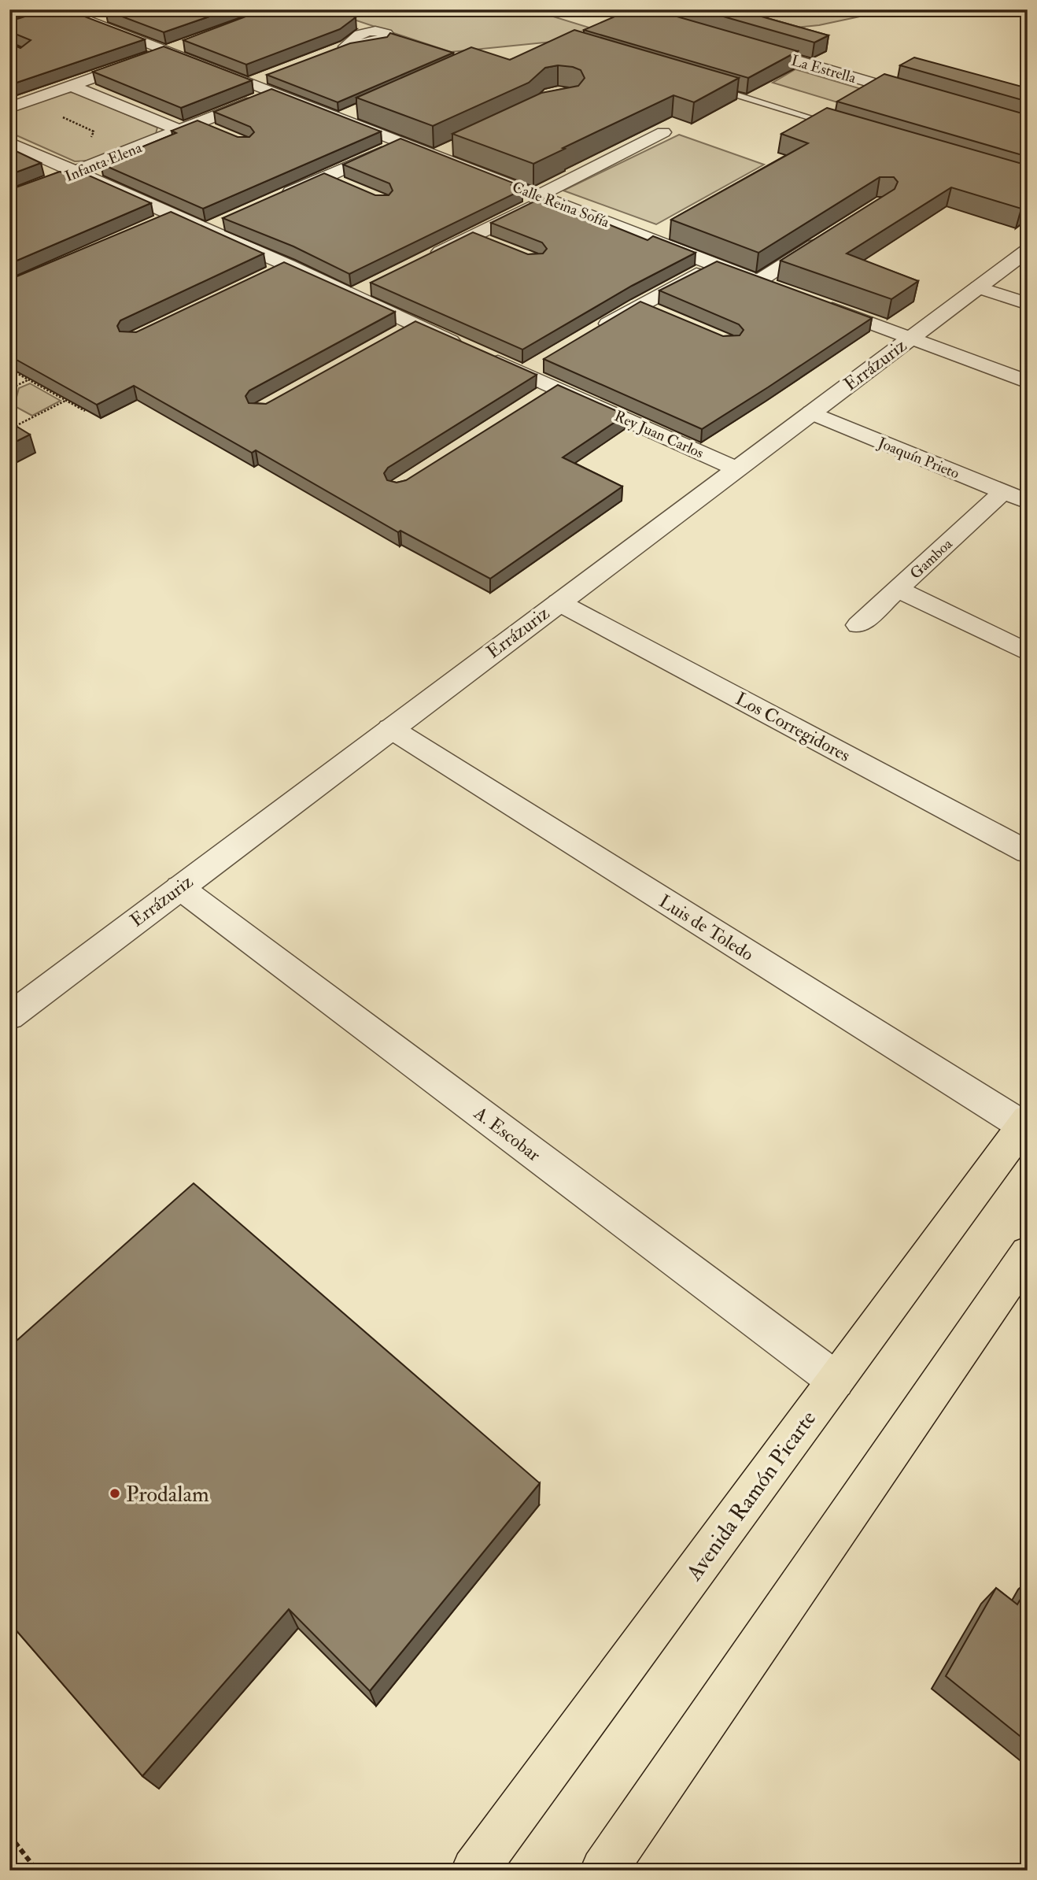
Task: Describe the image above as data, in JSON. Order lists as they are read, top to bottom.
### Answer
{
  "streets": {
    "highway": ["Avenida Ramón Picarte"],
    "street": [
      "La Estrella",
      "Infanta Elena",
      "Calle Reina Sofía",
      "Errázuriz",
      "Rey Juan Carlos",
      "Joaquín Prieto",
      "Gamboa",
      "Los Corregidores",
      "Luis de Toledo",
      "A. Escobar"
    ]
  },
  "crossings": [
    ["Infanta Elena", "Calle Reina Sofía"],
    ["Errázuriz", "Rey Juan Carlos"],
    ["Errázuriz", "Joaquín Prieto"],
    ["Errázuriz", "Los Corregidores"],
    ["Errázuriz", "Luis de Toledo"],
    ["Errázuriz", "A. Escobar"],
    ["Joaquín Prieto", "Gamboa"],
    ["Luis de Toledo", "Avenida Ramón Picarte"],
    ["A. Escobar", "Avenida Ramón Picarte"]
  ],
  "places": ["Prodalam"]
}
